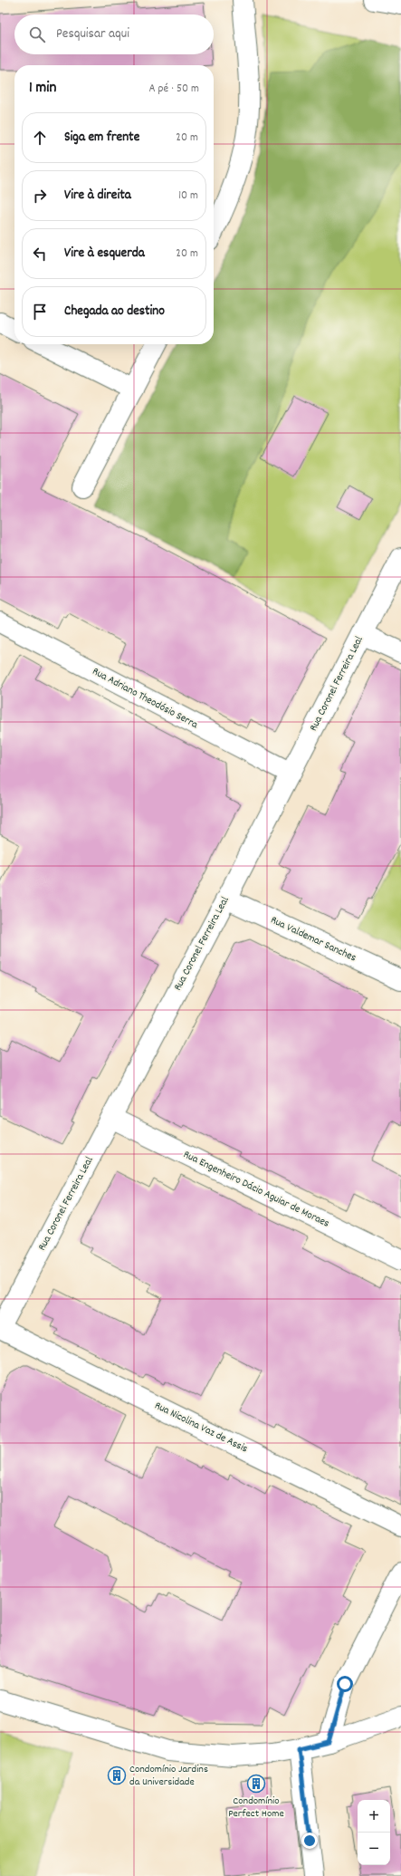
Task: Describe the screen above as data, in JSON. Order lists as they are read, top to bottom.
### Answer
{
  "streets": {
    "street": [
      "Rua Coronel Ferreira Leal",
      "Rua Adriano Theodósio Serra",
      "Rua Valdemar Sanches",
      "Rua Engenheiro Dácio Aguiar de Moraes",
      "Rua Nicolina Vaz de Assis"
    ]
  },
  "crossings": [
    ["Rua Coronel Ferreira Leal", "Rua Adriano Theodósio Serra"],
    ["Rua Coronel Ferreira Leal", "Rua Valdemar Sanches"],
    ["Rua Coronel Ferreira Leal", "Rua Engenheiro Dácio Aguiar de Moraes"],
    ["Rua Coronel Ferreira Leal", "Rua Nicolina Vaz de Assis"]
  ],
  "places": {
    "building": ["Condomínio Jardins da Universidade", "Condomínio Perfect Home"]
  },
  "page": {
    "search": "Pesquisar aqui",
    "heading": ["1 min", "A pé · 50 m"],
    "list": [
      ["Siga em frente", "20 m"],
      ["Vire à direita", "10 m"],
      ["Vire à esquerda", "20 m"],
      "Chegada ao destino"
    ],
    "map_buttons": ["+", "−"]
  }
}
